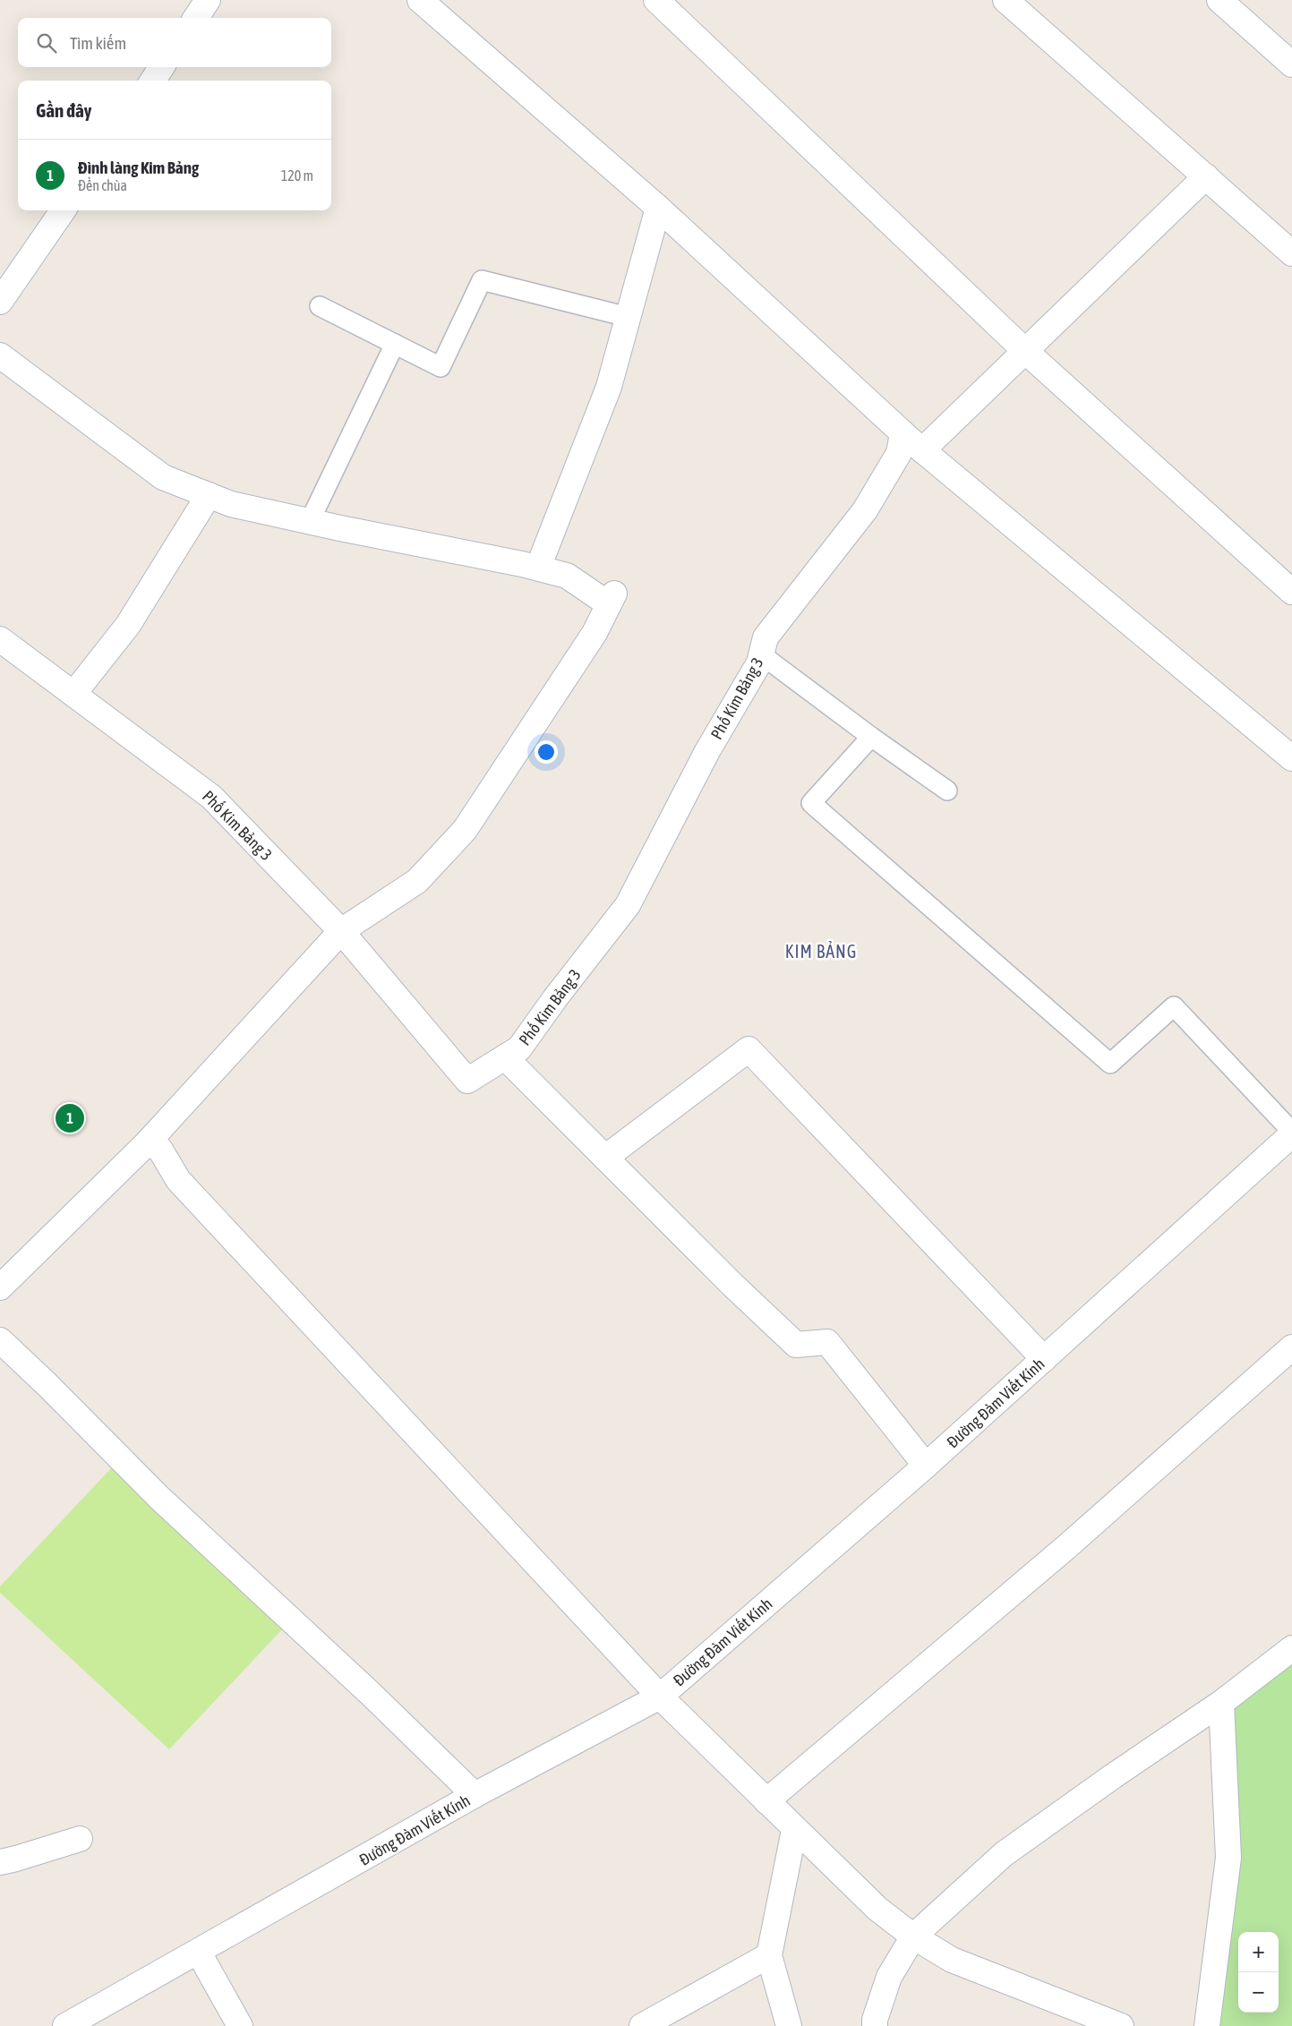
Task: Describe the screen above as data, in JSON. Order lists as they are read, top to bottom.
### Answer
{
  "streets": {
    "street": ["Phố Kim Bảng 3", "Đường Đàm Viết Kính"]
  },
  "districts": ["KIM BẢNG"],
  "page": {
    "search": "Tìm kiếm",
    "heading": "Gần đây",
    "list": [
      {
        "mark": "1",
        "name": "Đình làng Kim Bảng",
        "note": "Đền chùa",
        "value": "120 m"
      }
    ],
    "pins": "1",
    "map_buttons": ["+", "−"]
  }
}
